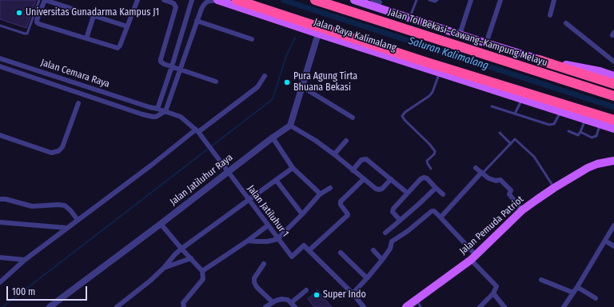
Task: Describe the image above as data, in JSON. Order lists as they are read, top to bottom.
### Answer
{
  "streets": {
    "highway": ["Jalan Tol Bekasi–Cawang–Kampung Melayu"],
    "main road": ["Jalan Raya Kalimalang", "Jalan Pemuda Patriot"],
    "street": ["Jalan Cemara Raya", "Jalan Jatiluhur Raya", "Jalan Jatiluhur 1"]
  },
  "crossings": [
    ["Jalan Cemara Raya", "Jalan Jatiluhur 1"],
    ["Jalan Jatiluhur Raya", "Jalan Jatiluhur 1"]
  ],
  "water": ["Saluran Kalimalang"],
  "places": ["Universitas Gunadarma Kampus J1", "Pura Agung Tirta Bhuana Bekasi", "Super Indo"],
  "scale_bar": "100 m"
}
